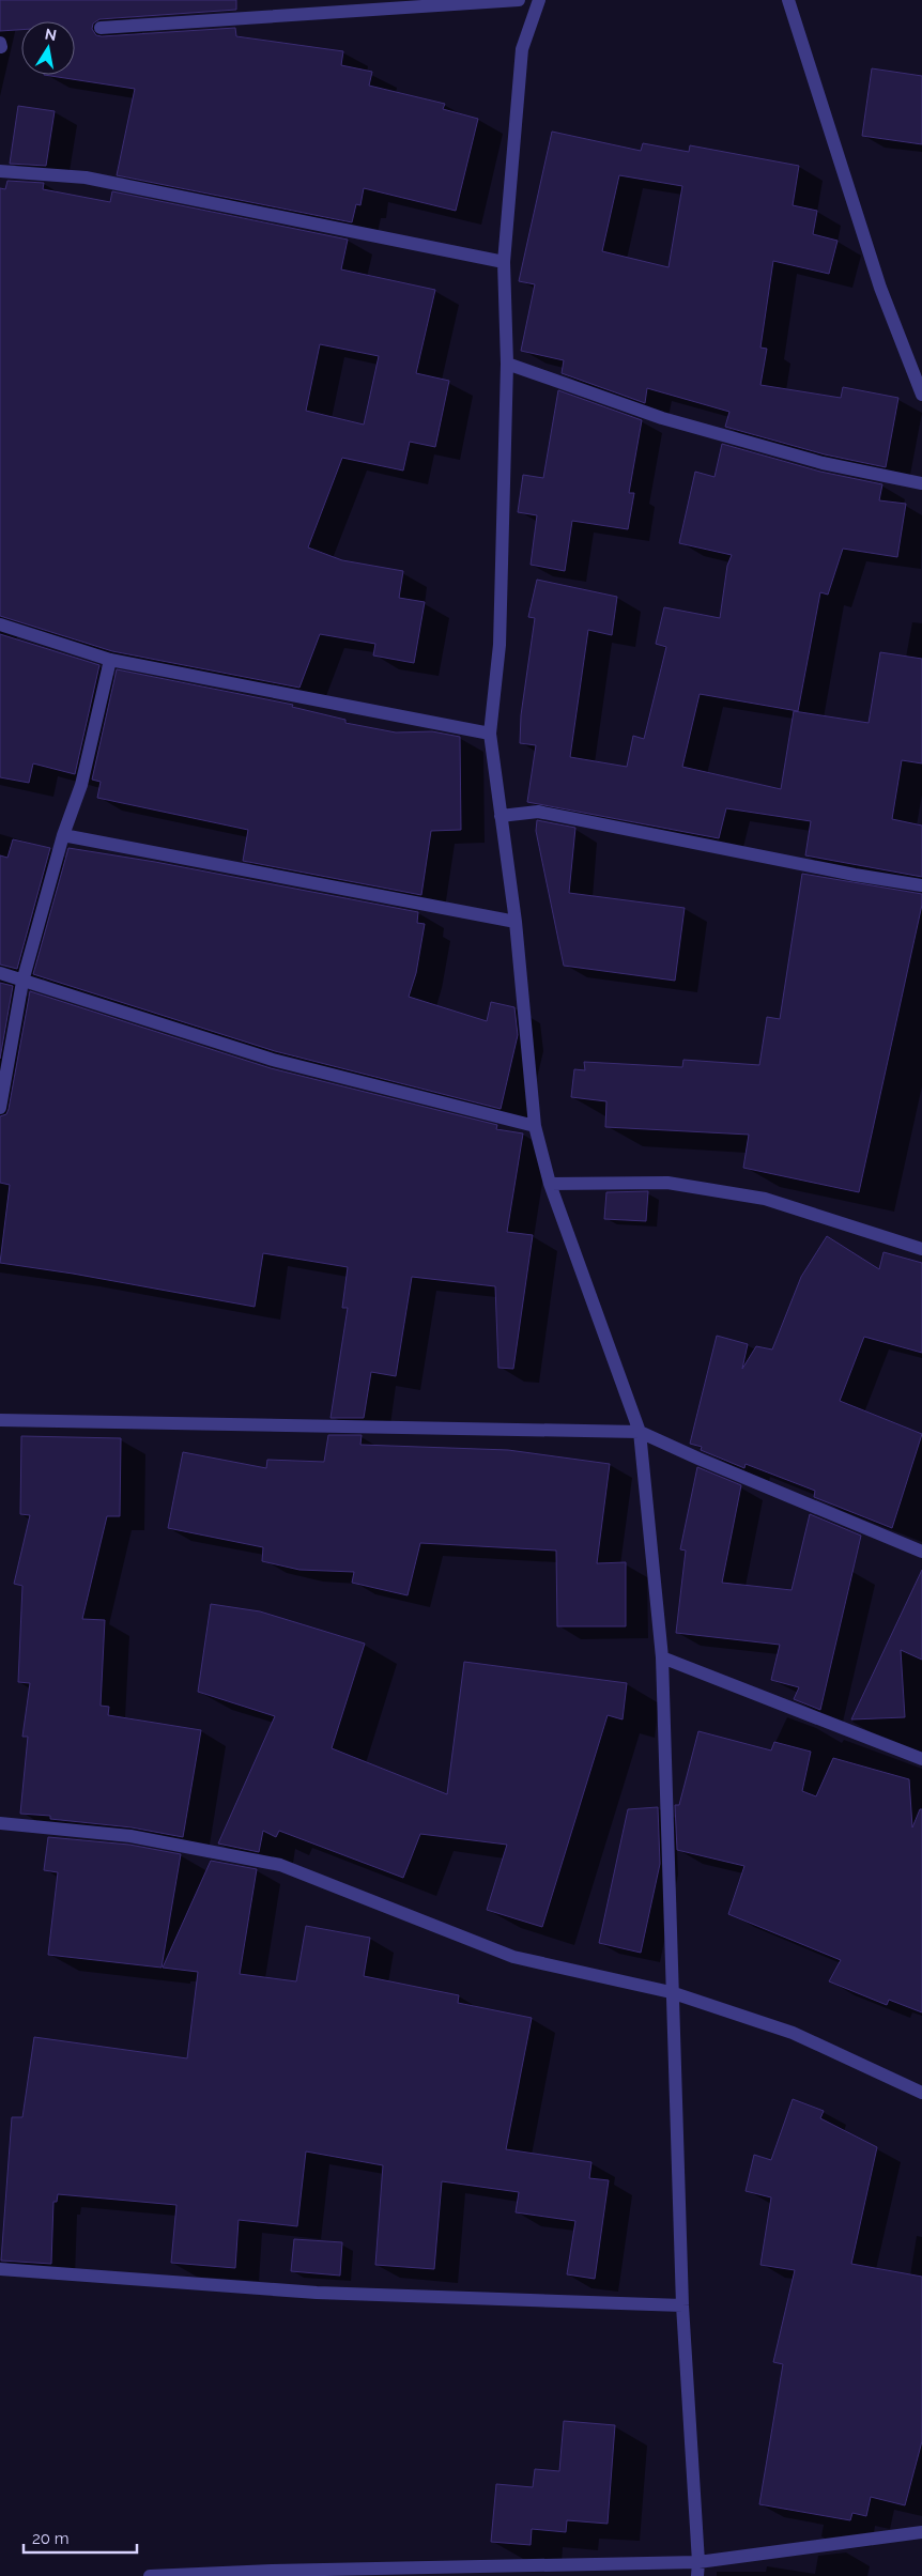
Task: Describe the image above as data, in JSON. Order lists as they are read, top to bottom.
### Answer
{
  "scale_bar": "20 m",
  "north": "top"
}
